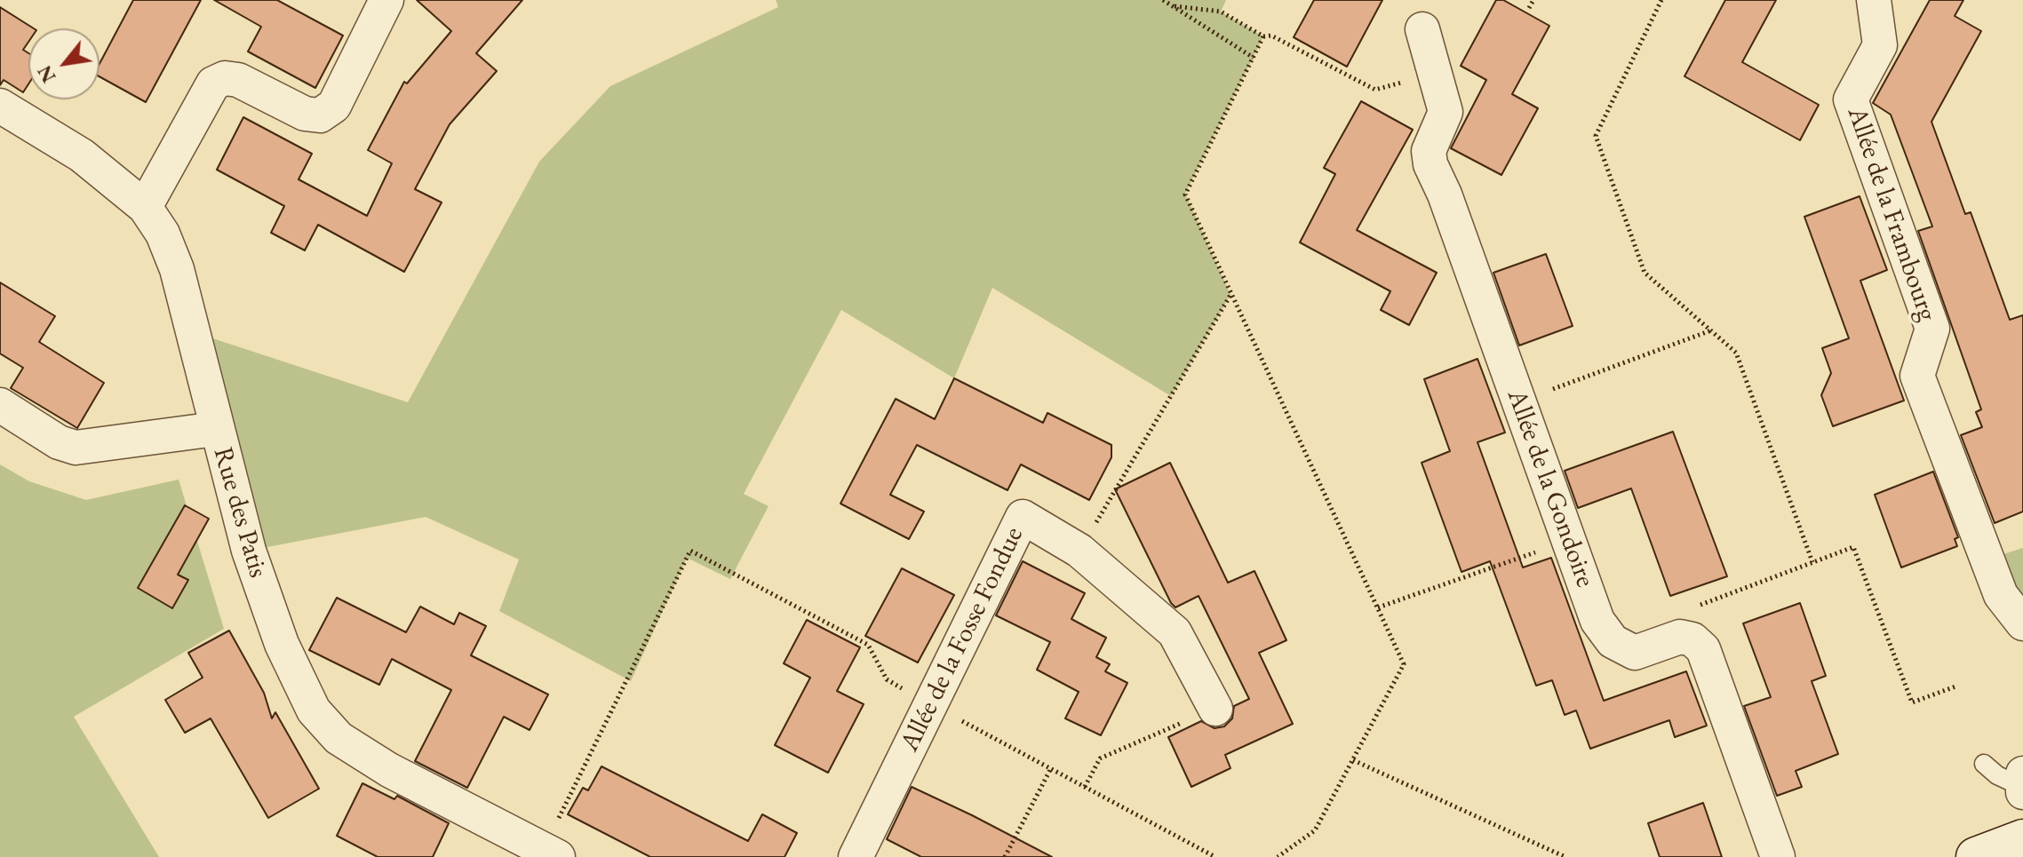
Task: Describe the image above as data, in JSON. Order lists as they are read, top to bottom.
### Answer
{
  "streets": {
    "street": [
      "Allée de la Frambourg",
      "Allée de la Gondoire",
      "Rue des Patis",
      "Allée de la Fosse Fondue"
    ]
  },
  "north": "bottom left"
}
